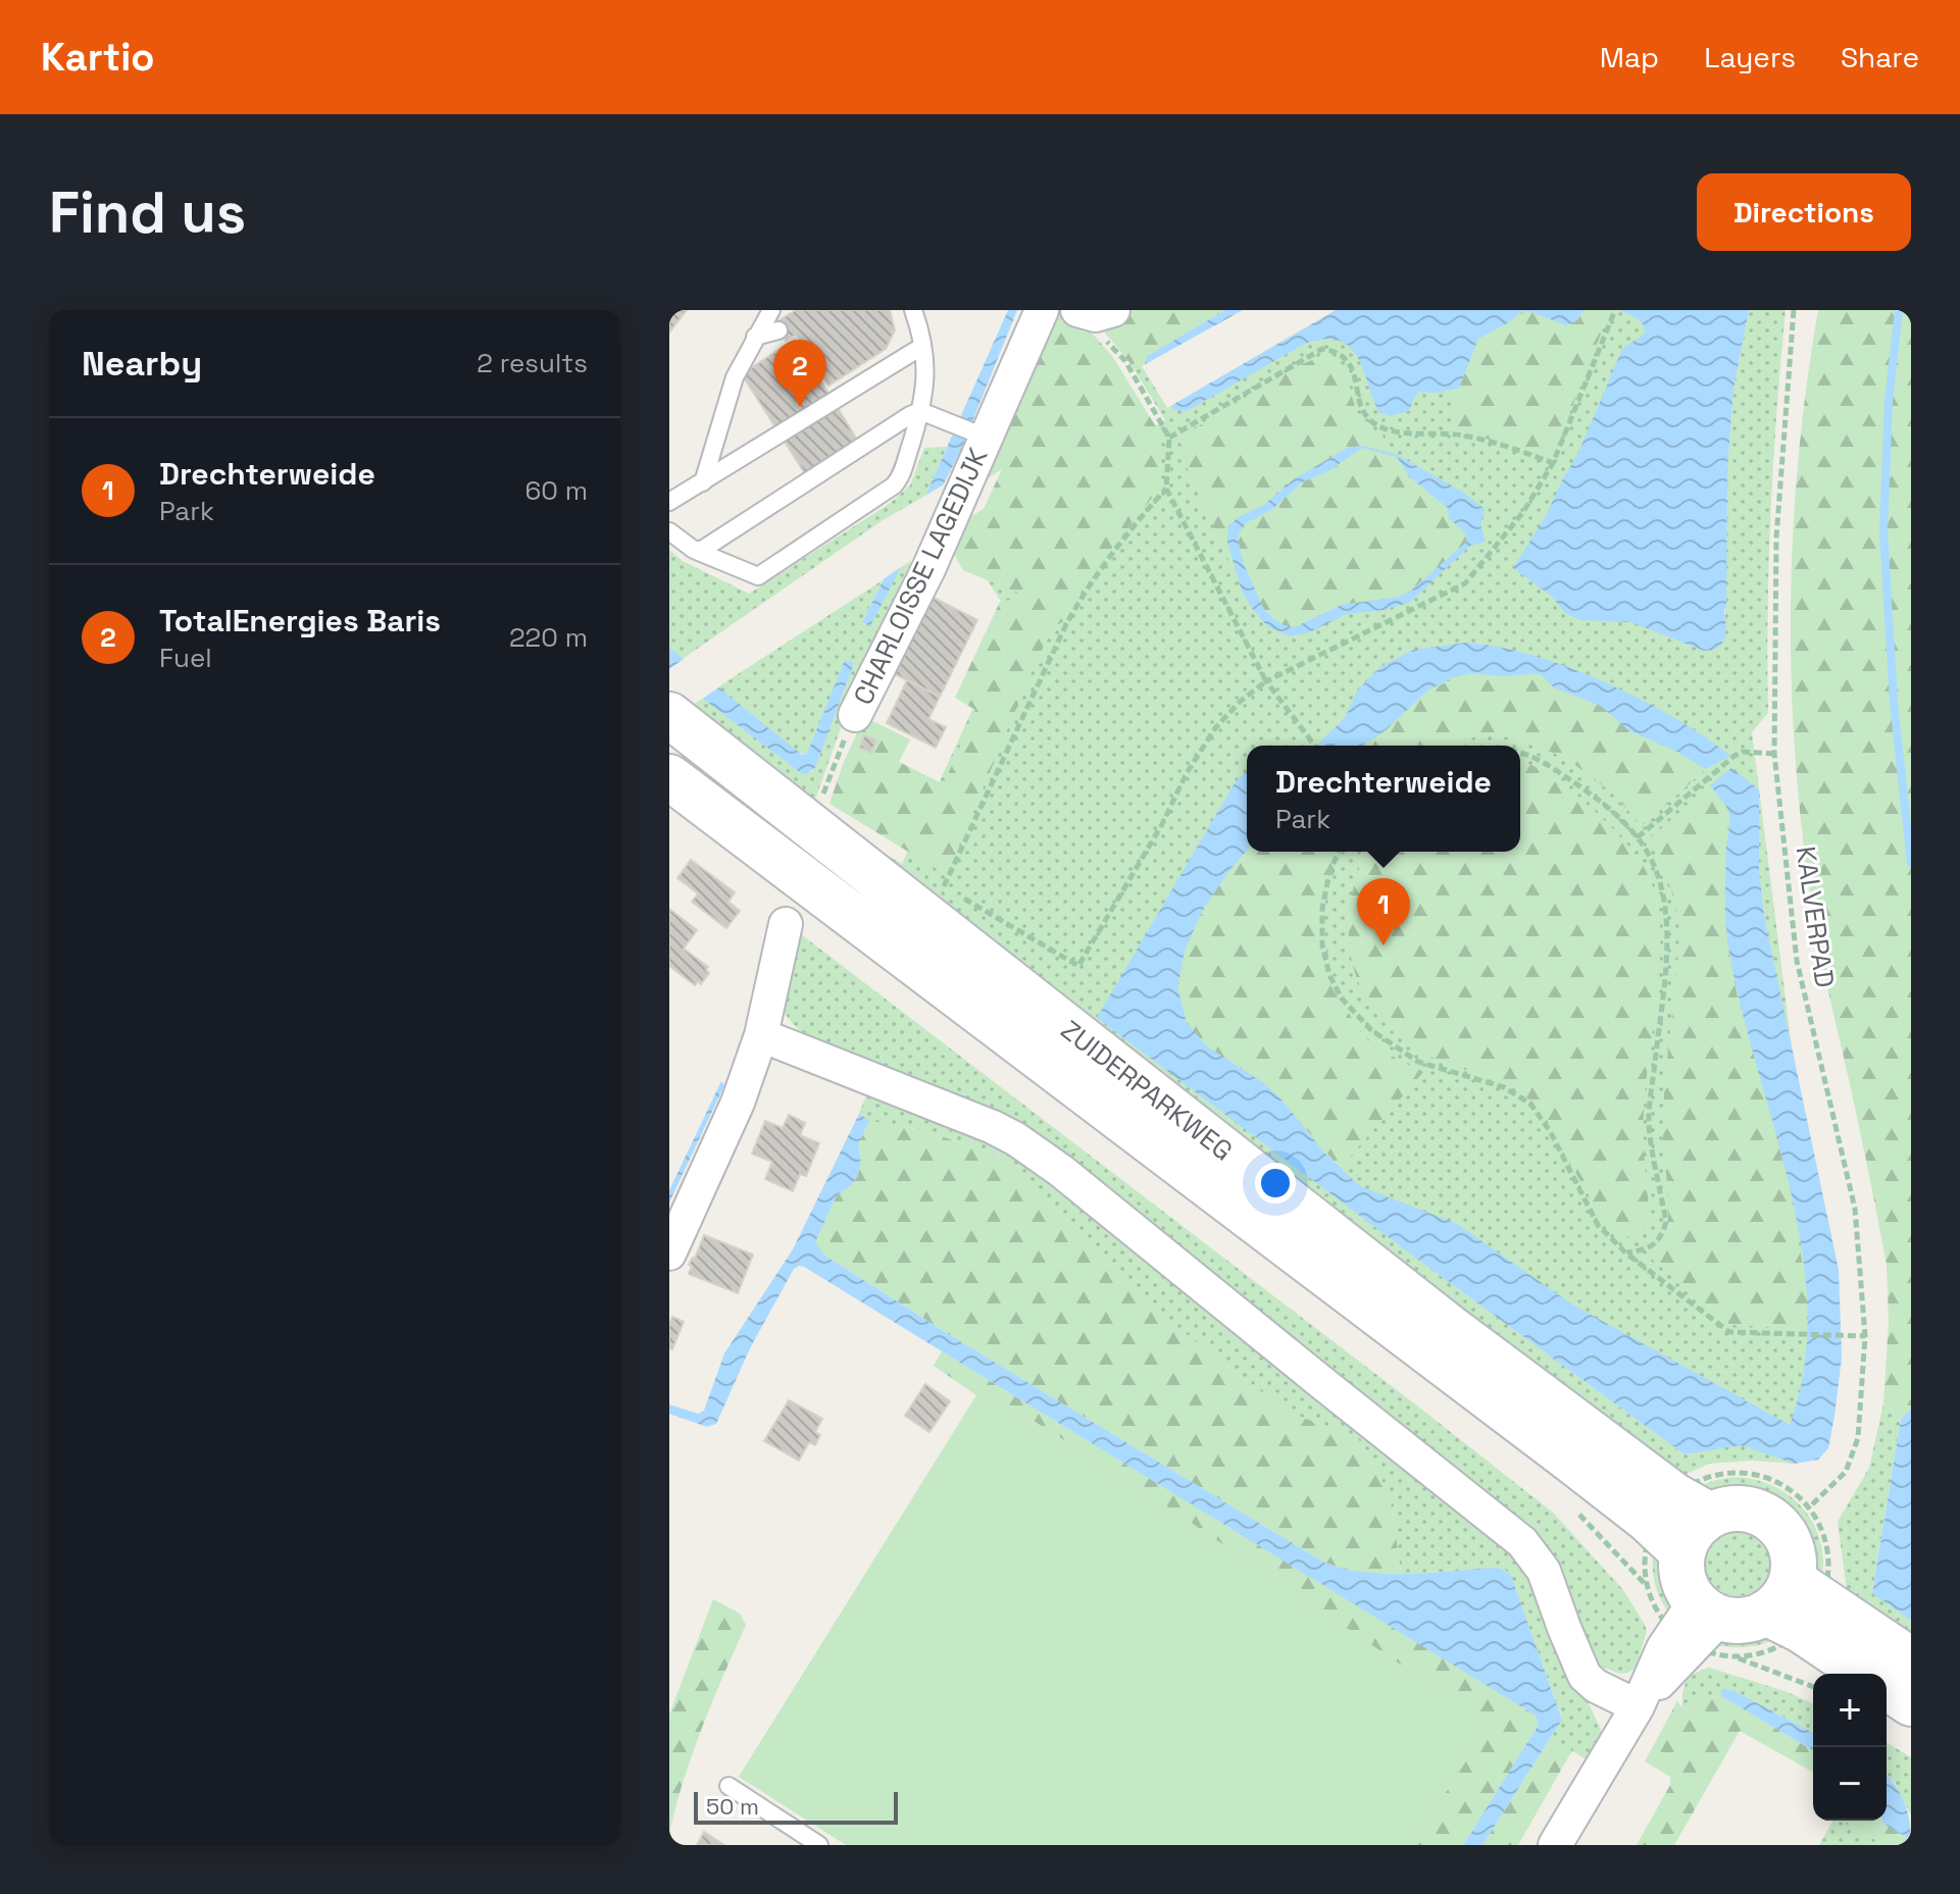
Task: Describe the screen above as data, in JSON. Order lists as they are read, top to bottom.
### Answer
{
  "streets": {
    "main road": ["ZUIDERPARKWEG"],
    "street": ["CHARLOISSE LAGEDIJK"],
    "path": ["KALVERPAD"]
  },
  "scale_bar": "50 m",
  "page": {
    "header": "Kartio",
    "nav": ["Map", "Layers", "Share"],
    "buttons": "Directions",
    "title": "Find us",
    "heading": ["Nearby", "2 results"],
    "pins": ["2", "1"],
    "list": [
      {
        "mark": "1",
        "name": "Drechterweide",
        "note": "Park",
        "value": "60 m"
      },
      {
        "mark": "2",
        "name": "TotalEnergies Baris",
        "note": "Fuel",
        "value": "220 m"
      }
    ],
    "popup": ["Drechterweide", "Park"],
    "map_buttons": ["+", "−"],
    "scale": "50 m"
  }
}
